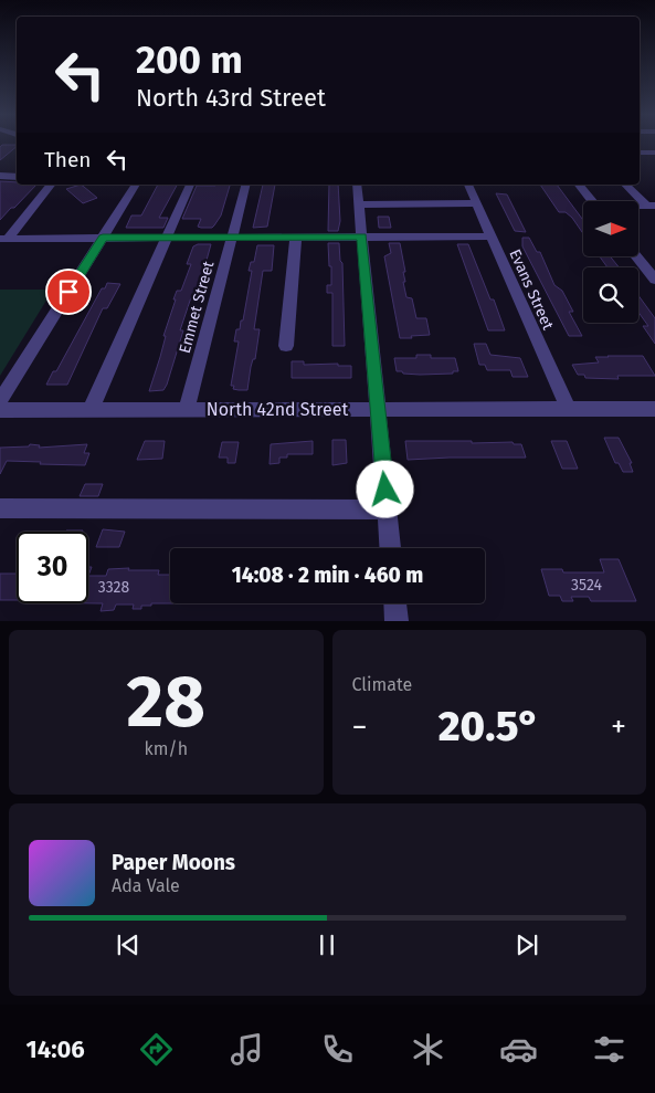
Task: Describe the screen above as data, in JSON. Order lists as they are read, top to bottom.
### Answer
{
  "streets": {
    "street": ["Evans Street", "Emmet Street", "North 42nd Street"]
  },
  "crossings": [
    ["Evans Street", "North 42nd Street"],
    ["Emmet Street", "North 42nd Street"]
  ],
  "house_numbers": ["3524", "3328"],
  "north": "right",
  "page": {
    "turn": ["200 m", "North 43rd Street"],
    "then": "Then",
    "limit": "30",
    "trip": "14:08 · 2 min · 460 m",
    "tile": [
      ["28", "km/h"],
      "Climate"
    ],
    "heat": ["−", "20.5°", "+"],
    "song": ["Paper Moons", "Ada Vale"],
    "tabs": "14:06"
  }
}
